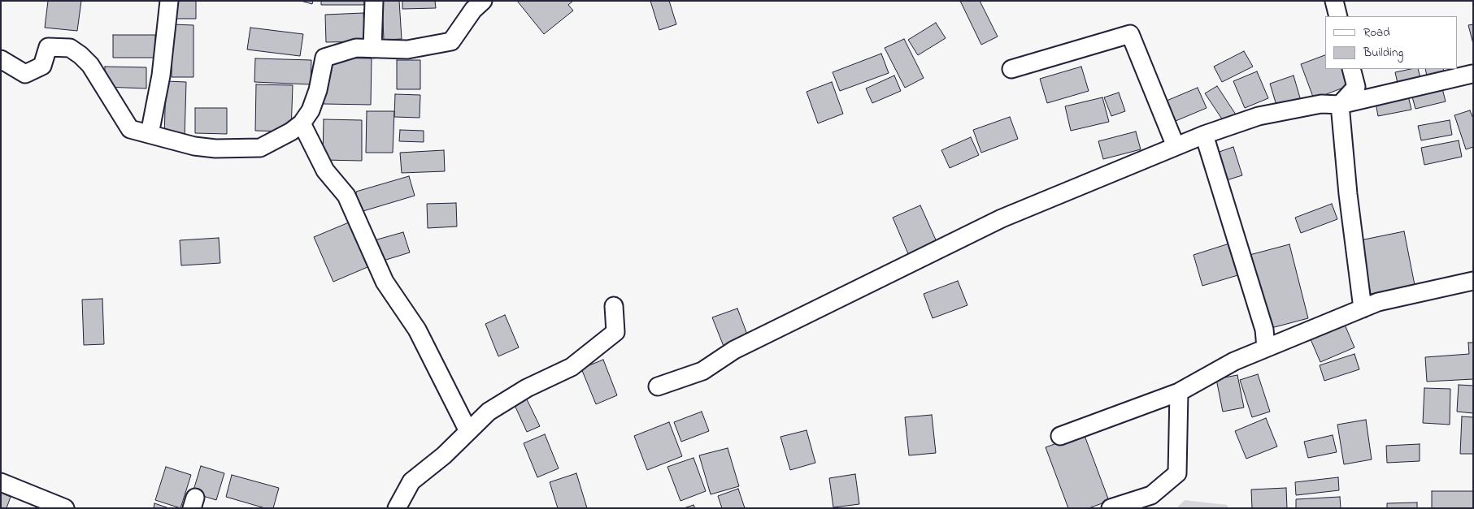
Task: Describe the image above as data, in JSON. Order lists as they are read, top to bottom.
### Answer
{
  "legend": ["Road", "Building"]
}
